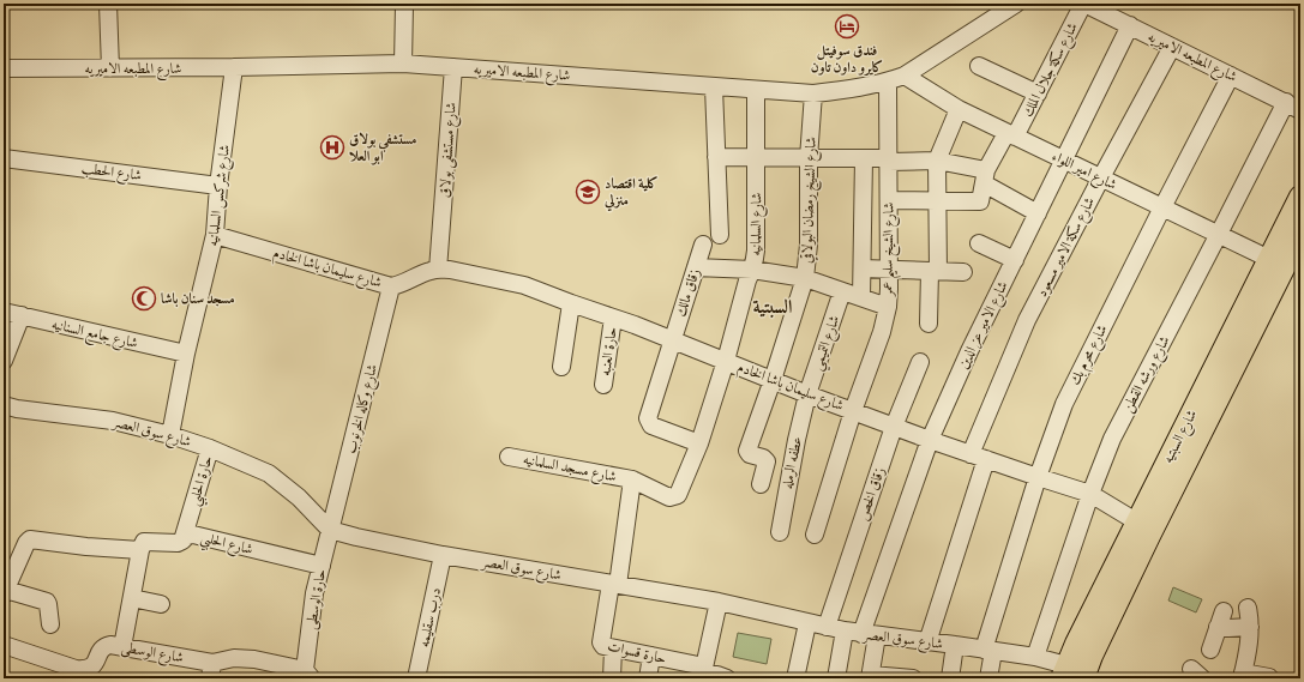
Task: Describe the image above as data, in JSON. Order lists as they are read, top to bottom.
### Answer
{
  "streets": {
    "main road": ["شارع السبتيه"],
    "street": [
      "شارع المطبعه الاميريه",
      "شارع سكة جلال الملك",
      "شارع مستشفى بولاق",
      "شارع امير اللواء",
      "شارع الحطب",
      "شارع شركس السلمانيه",
      "شارع الشيخ رمضان البولاقي",
      "شارع السلمانيه",
      "شارع سكة الامير مسعود",
      "شارع الشيخ سليم عمر",
      "شارع سليمان باشا الخادم",
      "زقاق مالك",
      "شارع الامير عز الدين",
      "شارع جامع السنانيه",
      "شارع التميمي",
      "حارة العنبه",
      "شارع محرم بك",
      "شارع ورشه القطن",
      "شارع وكاله الخرنوب",
      "شارع سوق العصر",
      "عطفه الرمله",
      "شارع مسجد السلمانيه",
      "حارة الحلبي",
      "زقاق الخص",
      "شارع الحلبي",
      "حارة الوسطى",
      "درب سقليمه",
      "شارع الوسطى",
      "حارة قسوات"
    ]
  },
  "crossings": [
    ["شارع المطبعه الاميريه", "شارع سكة جلال الملك"],
    ["شارع المطبعه الاميريه", "شارع مستشفى بولاق"],
    ["شارع المطبعه الاميريه", "شارع امير اللواء"],
    ["شارع المطبعه الاميريه", "شارع شركس السلمانيه"],
    ["شارع المطبعه الاميريه", "شارع الشيخ رمضان البولاقي"],
    ["شارع المطبعه الاميريه", "شارع السلمانيه"],
    ["شارع المطبعه الاميريه", "شارع سكة الامير مسعود"],
    ["شارع المطبعه الاميريه", "شارع الشيخ سليم عمر"],
    ["شارع المطبعه الاميريه", "شارع الامير عز الدين"],
    ["شارع المطبعه الاميريه", "شارع محرم بك"],
    ["شارع المطبعه الاميريه", "شارع ورشه القطن"],
    ["شارع سكة جلال الملك", "شارع امير اللواء"],
    ["شارع مستشفى بولاق", "شارع سليمان باشا الخادم"],
    ["شارع امير اللواء", "شارع سكة الامير مسعود"],
    ["شارع امير اللواء", "شارع الامير عز الدين"],
    ["شارع امير اللواء", "شارع محرم بك"],
    ["شارع امير اللواء", "شارع ورشه القطن"],
    ["شارع امير اللواء", "شارع السبتيه"],
    ["شارع الحطب", "شارع شركس السلمانيه"],
    ["شارع شركس السلمانيه", "شارع سليمان باشا الخادم"],
    ["شارع شركس السلمانيه", "شارع جامع السنانيه"],
    ["شارع شركس السلمانيه", "شارع سوق العصر"],
    ["شارع الشيخ رمضان البولاقي", "شارع سليمان باشا الخادم"],
    ["شارع السلمانيه", "شارع سليمان باشا الخادم"],
    ["شارع السلمانيه", "زقاق مالك"],
    ["شارع السلمانيه", "شارع مسجد السلمانيه"],
    ["شارع سكة الامير مسعود", "شارع سليمان باشا الخادم"],
    ["شارع سكة الامير مسعود", "شارع سوق العصر"],
    ["شارع الشيخ سليم عمر", "شارع سليمان باشا الخادم"],
    ["شارع سليمان باشا الخادم", "زقاق مالك"],
    ["شارع سليمان باشا الخادم", "شارع الامير عز الدين"],
    ["شارع سليمان باشا الخادم", "شارع التميمي"],
    ["شارع سليمان باشا الخادم", "حارة العنبه"],
    ["شارع سليمان باشا الخادم", "شارع محرم بك"],
    ["شارع سليمان باشا الخادم", "شارع ورشه القطن"],
    ["شارع سليمان باشا الخادم", "شارع وكاله الخرنوب"],
    ["شارع سليمان باشا الخادم", "شارع السبتيه"],
    ["شارع سليمان باشا الخادم", "عطفه الرمله"],
    ["شارع سليمان باشا الخادم", "زقاق الخص"],
    ["شارع الامير عز الدين", "شارع سوق العصر"],
    ["شارع التميمي", "عطفه الرمله"],
    ["شارع محرم بك", "شارع سوق العصر"],
    ["شارع ورشه القطن", "شارع سوق العصر"],
    ["شارع وكاله الخرنوب", "شارع سوق العصر"],
    ["شارع وكاله الخرنوب", "حارة الوسطى"],
    ["شارع سوق العصر", "شارع السبتيه"],
    ["شارع سوق العصر", "حارة الحلبي"],
    ["شارع سوق العصر", "زقاق الخص"],
    ["شارع سوق العصر", "حارة الوسطى"],
    ["شارع سوق العصر", "درب سقليمه"],
    ["شارع سوق العصر", "حارة قسوات"],
    ["حارة الحلبي", "شارع الحلبي"],
    ["شارع الحلبي", "حارة الوسطى"],
    ["حارة الوسطى", "شارع الوسطى"]
  ],
  "districts": ["السبتية"],
  "places": {
    "hotel": ["فندق سوفيتل كايرو داون تاون"],
    "hospital": ["مستشفي بولاق ابو العلا"],
    "school or university": ["كلية اقتصاد منزلي"],
    "mosque": ["مسجد سنان باشا"]
  }
}
